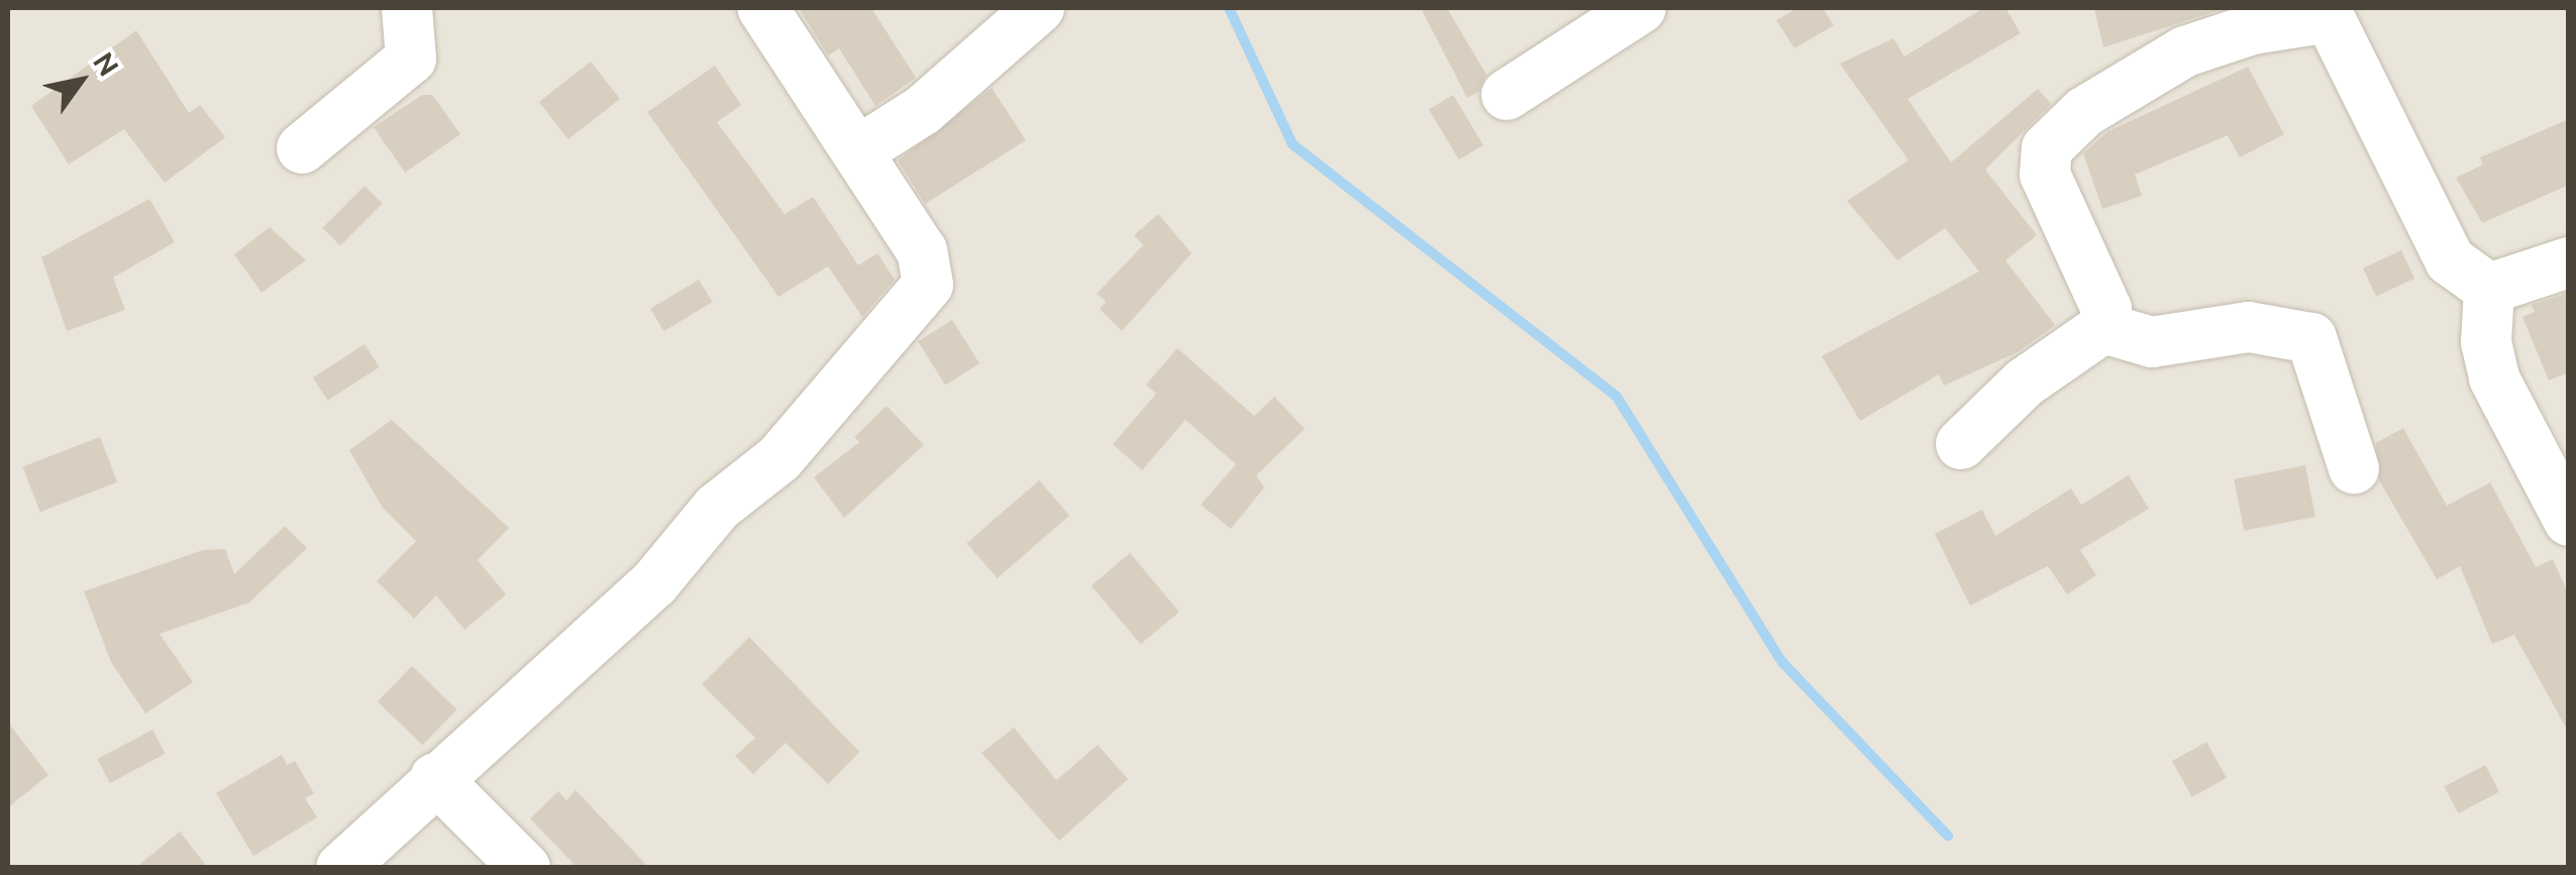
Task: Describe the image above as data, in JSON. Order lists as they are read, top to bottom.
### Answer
{
  "north": "top right"
}
